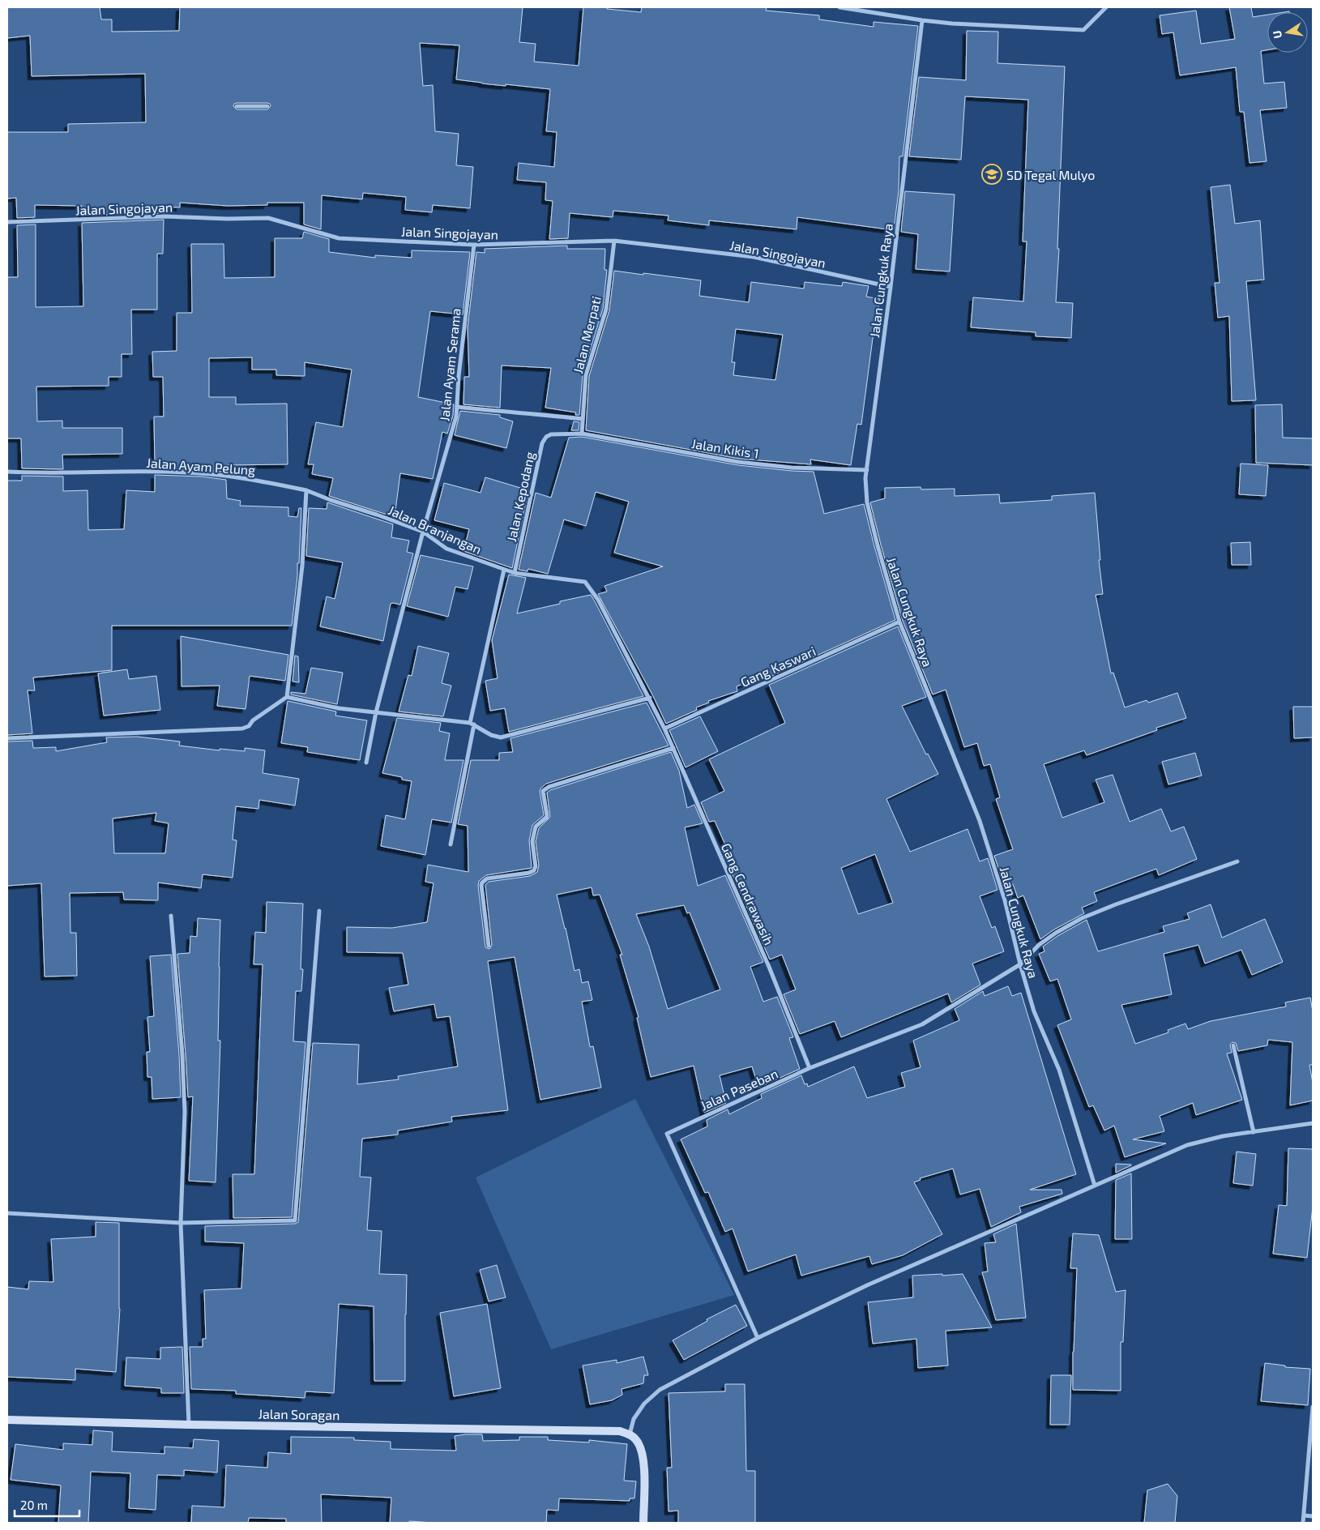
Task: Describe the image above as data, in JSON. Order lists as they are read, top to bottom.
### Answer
{
  "streets": {
    "street": [
      "Jalan Singojayan",
      "Jalan Cungkuk Raya",
      "Jalan Merpati",
      "Jalan Ayam Serama",
      "Jalan Kikis 1",
      "Jalan Ayam Pelung",
      "Jalan Kepodang",
      "Jalan Branjangan",
      "Gang Kaswari",
      "Gang Cendrawasih",
      "Jalan Paseban",
      "Jalan Soragan"
    ]
  },
  "crossings": [
    ["Jalan Singojayan", "Jalan Cungkuk Raya"],
    ["Jalan Singojayan", "Jalan Merpati"],
    ["Jalan Singojayan", "Jalan Ayam Serama"],
    ["Jalan Cungkuk Raya", "Jalan Kikis 1"],
    ["Jalan Cungkuk Raya", "Gang Kaswari"],
    ["Jalan Cungkuk Raya", "Jalan Paseban"],
    ["Jalan Merpati", "Jalan Kikis 1"],
    ["Jalan Merpati", "Jalan Kepodang"],
    ["Jalan Ayam Serama", "Jalan Branjangan"],
    ["Jalan Kikis 1", "Jalan Kepodang"],
    ["Jalan Ayam Pelung", "Jalan Branjangan"],
    ["Jalan Kepodang", "Jalan Branjangan"],
    ["Jalan Branjangan", "Gang Kaswari"],
    ["Jalan Branjangan", "Gang Cendrawasih"],
    ["Gang Kaswari", "Gang Cendrawasih"],
    ["Gang Cendrawasih", "Jalan Paseban"]
  ],
  "places": {
    "school or university": ["SD Tegal Mulyo"]
  },
  "scale_bar": "20 m",
  "north": "left"
}
